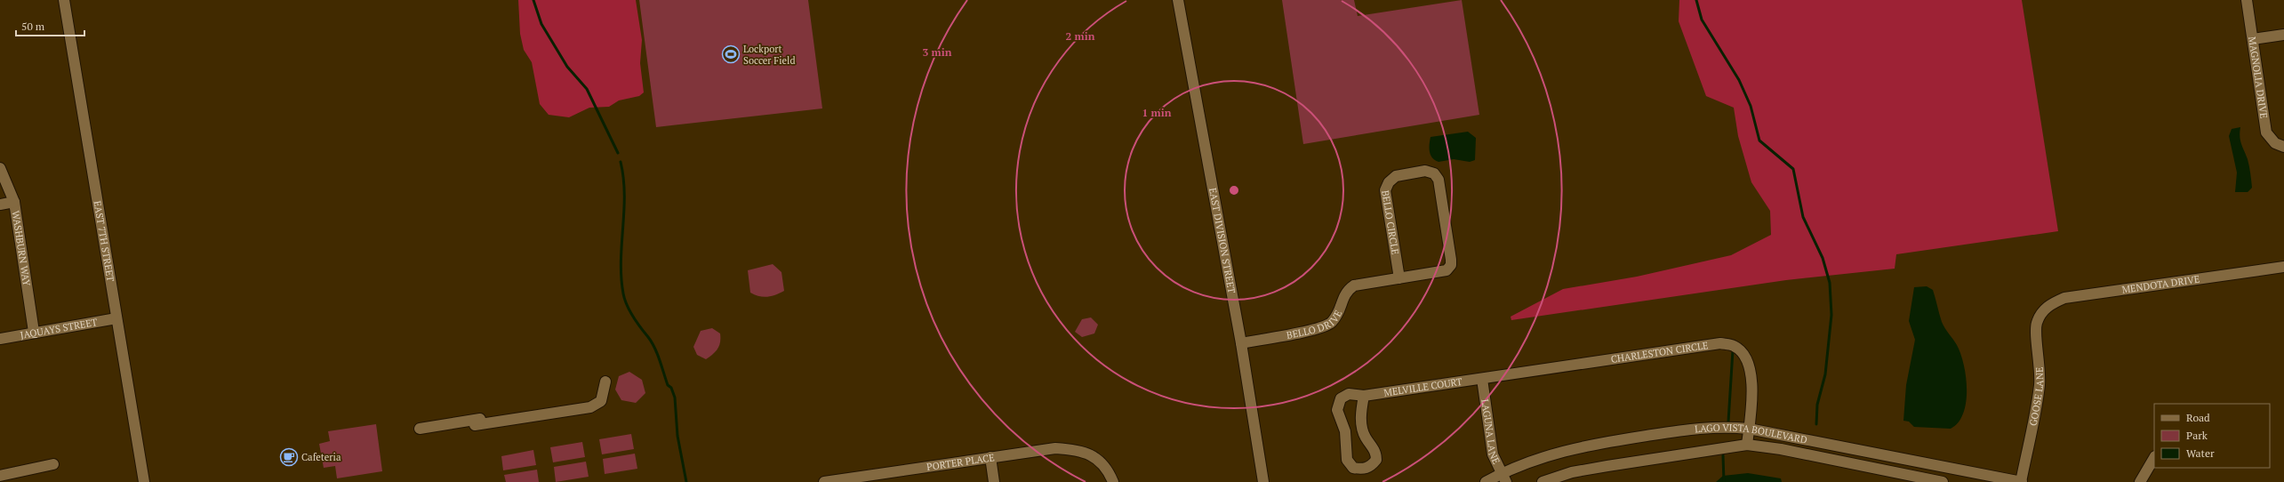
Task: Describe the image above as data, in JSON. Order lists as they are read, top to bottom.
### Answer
{
  "streets": {
    "street": [
      "MAGNOLIA DRIVE",
      "BELLO CIRCLE",
      "EAST 7TH STREET",
      "EAST DIVISION STREET",
      "WASHBURN WAY",
      "MENDOTA DRIVE",
      "BELLO DRIVE",
      "JAQUAYS STREET",
      "CHARLESTON CIRCLE",
      "MELVILLE COURT",
      "GOOSE LANE",
      "LAGUNA LANE",
      "LAGO VISTA BOULEVARD",
      "PORTER PLACE"
    ]
  },
  "crossings": [
    ["BELLO CIRCLE", "BELLO DRIVE"],
    ["EAST 7TH STREET", "JAQUAYS STREET"],
    ["EAST DIVISION STREET", "BELLO DRIVE"],
    ["WASHBURN WAY", "JAQUAYS STREET"],
    ["MENDOTA DRIVE", "GOOSE LANE"],
    ["CHARLESTON CIRCLE", "MELVILLE COURT"],
    ["CHARLESTON CIRCLE", "LAGUNA LANE"],
    ["CHARLESTON CIRCLE", "LAGO VISTA BOULEVARD"],
    ["MELVILLE COURT", "LAGUNA LANE"],
    ["GOOSE LANE", "LAGO VISTA BOULEVARD"],
    ["LAGUNA LANE", "LAGO VISTA BOULEVARD"]
  ],
  "places": {
    "sports": ["Lockport Soccer Field"],
    "cafe": ["Cafeteria"]
  },
  "legend": ["Road", "Park", "Water"],
  "scale_bar": "50 m",
  "rings": ["2 min", "3 min", "1 min"]
}
